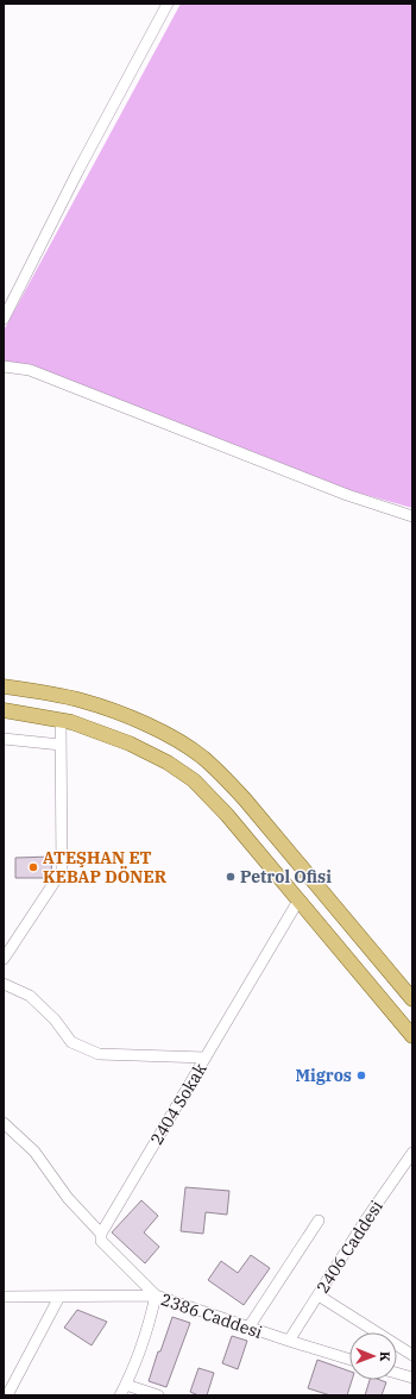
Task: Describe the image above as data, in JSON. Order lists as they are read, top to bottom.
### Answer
{
  "streets": {
    "street": ["2404 Sokak", "2406 Caddesi", "2386 Caddesi"]
  },
  "crossings": [
    ["2406 Caddesi", "2386 Caddesi"]
  ],
  "places": ["ATEŞHAN ET KEBAP DÖNER", "Petrol Ofisi", "Migros"],
  "north": "right"
}
